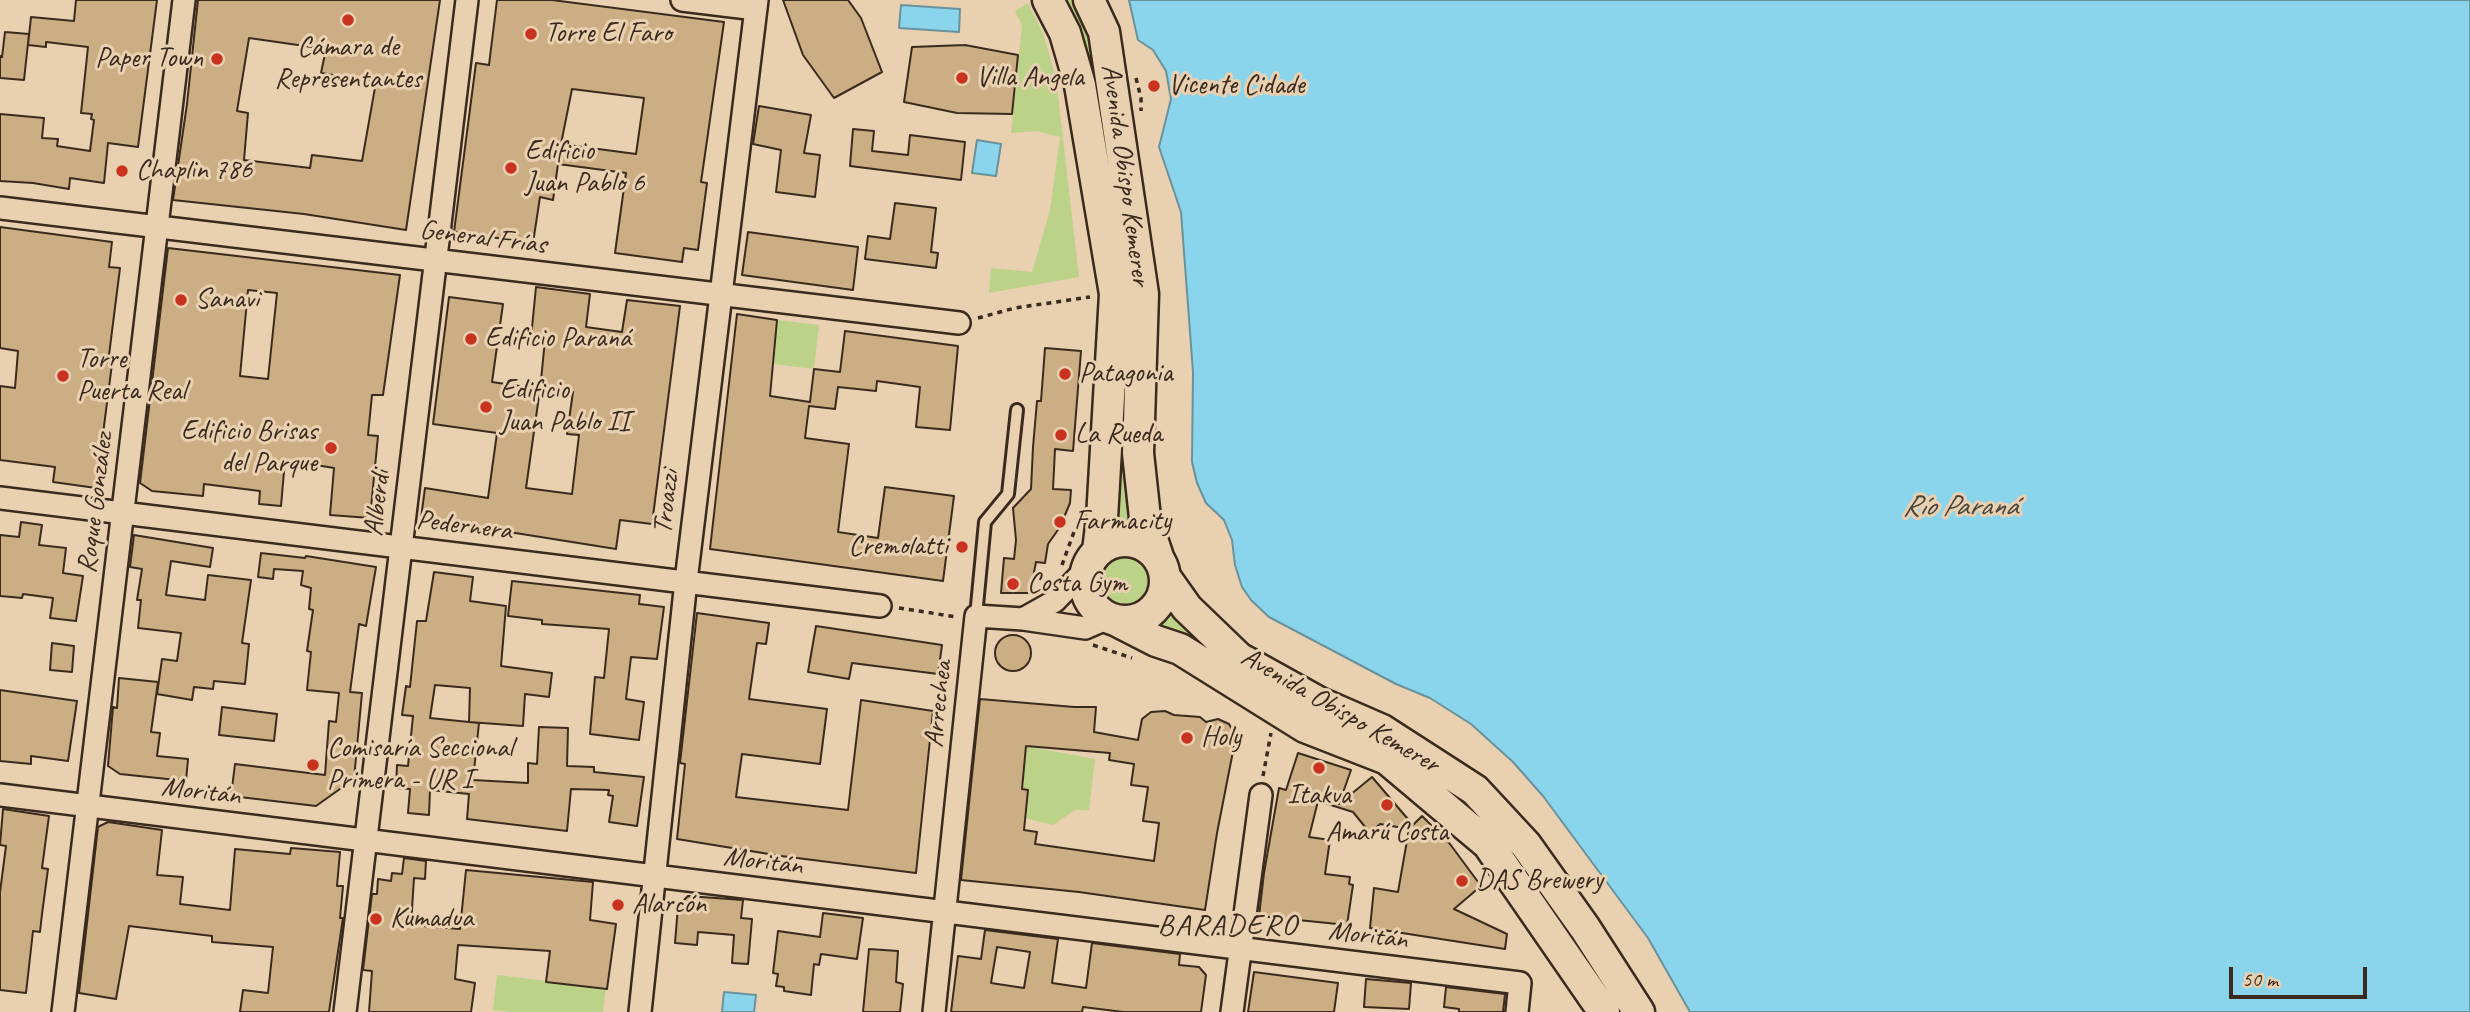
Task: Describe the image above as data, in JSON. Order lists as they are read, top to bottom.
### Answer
{
  "streets": {
    "main road": ["Avenida Obispo Kemerer"],
    "street": [
      "General Frías",
      "Troazzi",
      "Roque González",
      "Alberdi",
      "Pedernera",
      "Arrechea",
      "Moritán"
    ]
  },
  "crossings": [
    ["General Frías", "Troazzi"],
    ["General Frías", "Roque González"],
    ["General Frías", "Alberdi"],
    ["Troazzi", "Pedernera"],
    ["Troazzi", "Moritán"],
    ["Roque González", "Pedernera"],
    ["Roque González", "Moritán"],
    ["Alberdi", "Pedernera"],
    ["Alberdi", "Moritán"],
    ["Arrechea", "Moritán"]
  ],
  "districts": ["BARADERO"],
  "water": ["Río Paraná"],
  "places": [
    "Cámara de Representantes",
    "Torre El Faro",
    "Paper Town",
    "Villa Angela",
    "Vicente Cidade",
    "Edificio Juan Pablo 6",
    "Chaplin 786",
    "Sanavi",
    "Edificio Paraná",
    "Patagonia",
    "Torre Puerta Real",
    "Edificio Juan Pablo II",
    "La Rueda",
    "Edificio Brisas del Parque",
    "Farmacity",
    "Cremolatti",
    "Costa Gym",
    "Holy",
    "Comisaría Seccional Primera - UR I",
    "Itakva",
    "Amarú Costa",
    "DAS Brewery",
    "Alarcón",
    "Kumadua"
  ],
  "scale_bar": "50 m"
}
